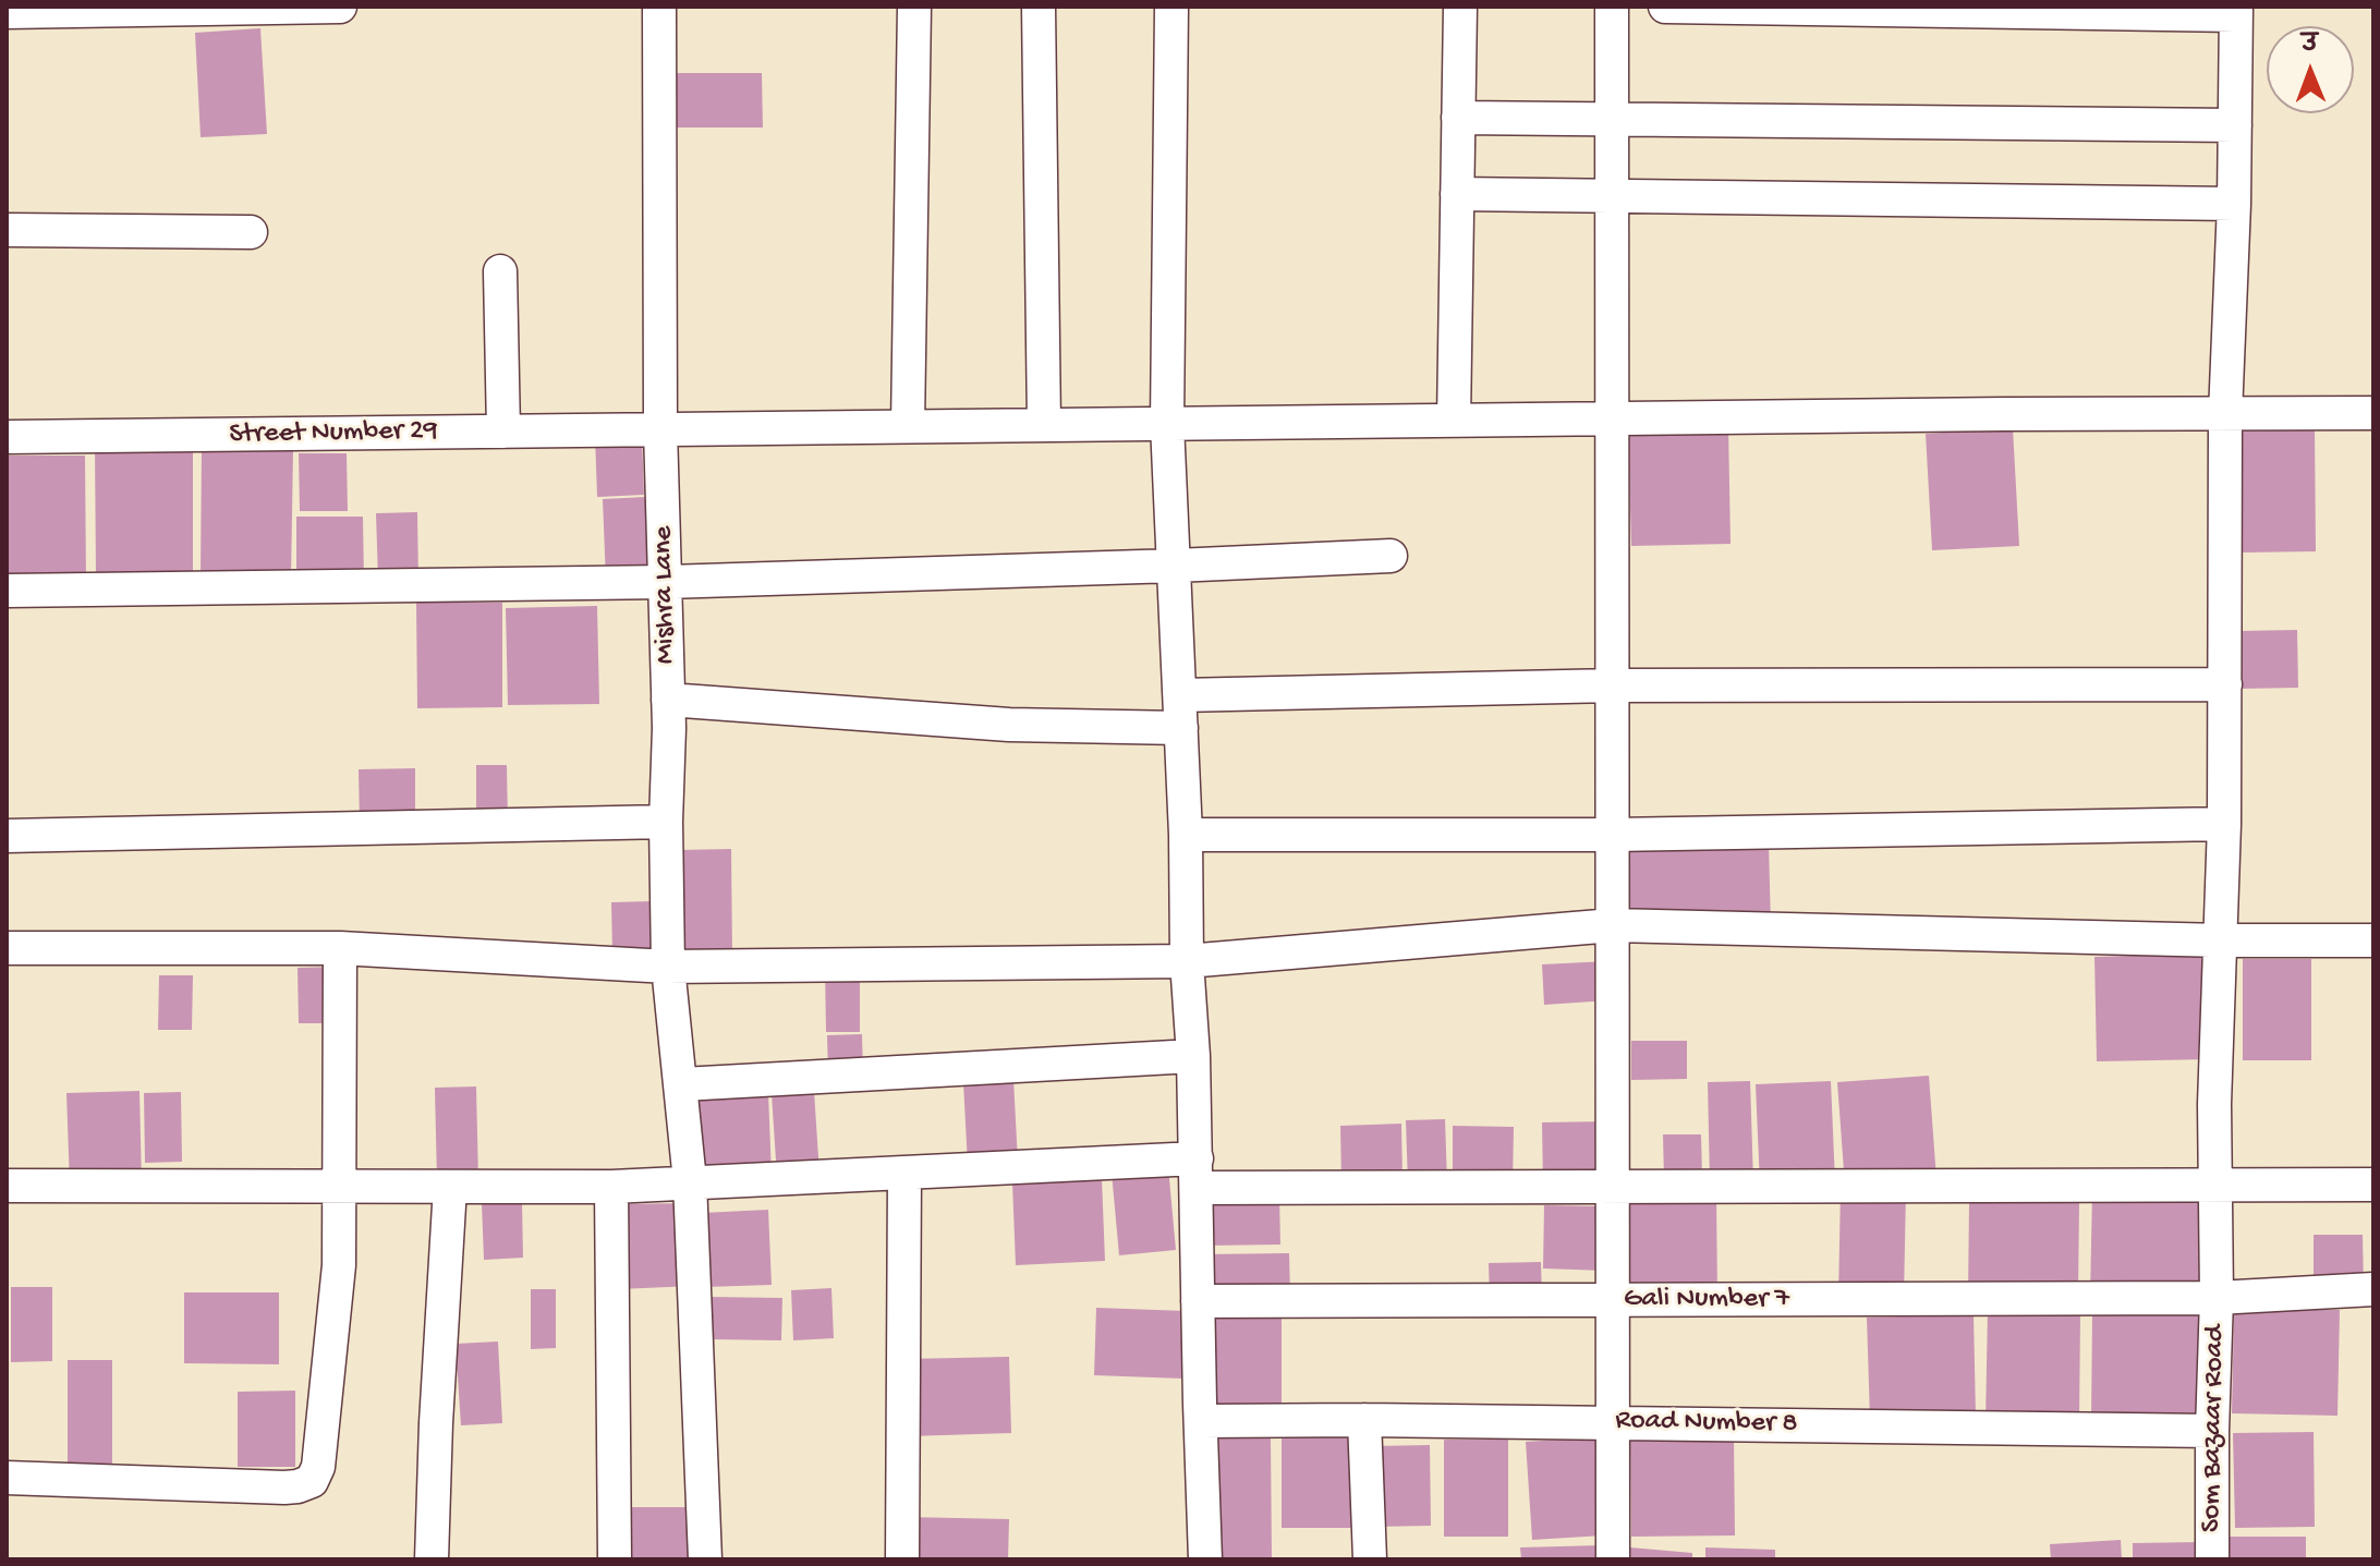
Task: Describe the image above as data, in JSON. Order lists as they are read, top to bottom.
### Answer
{
  "streets": {
    "street": [
      "Street Number 29",
      "Mishra Lane",
      "Gali Number 7",
      "Road Number 8",
      "Som Bazaar Road"
    ]
  },
  "crossings": [
    ["Street Number 29", "Mishra Lane"],
    ["Street Number 29", "Som Bazaar Road"],
    ["Gali Number 7", "Som Bazaar Road"],
    ["Road Number 8", "Som Bazaar Road"]
  ],
  "north": "top"
}
